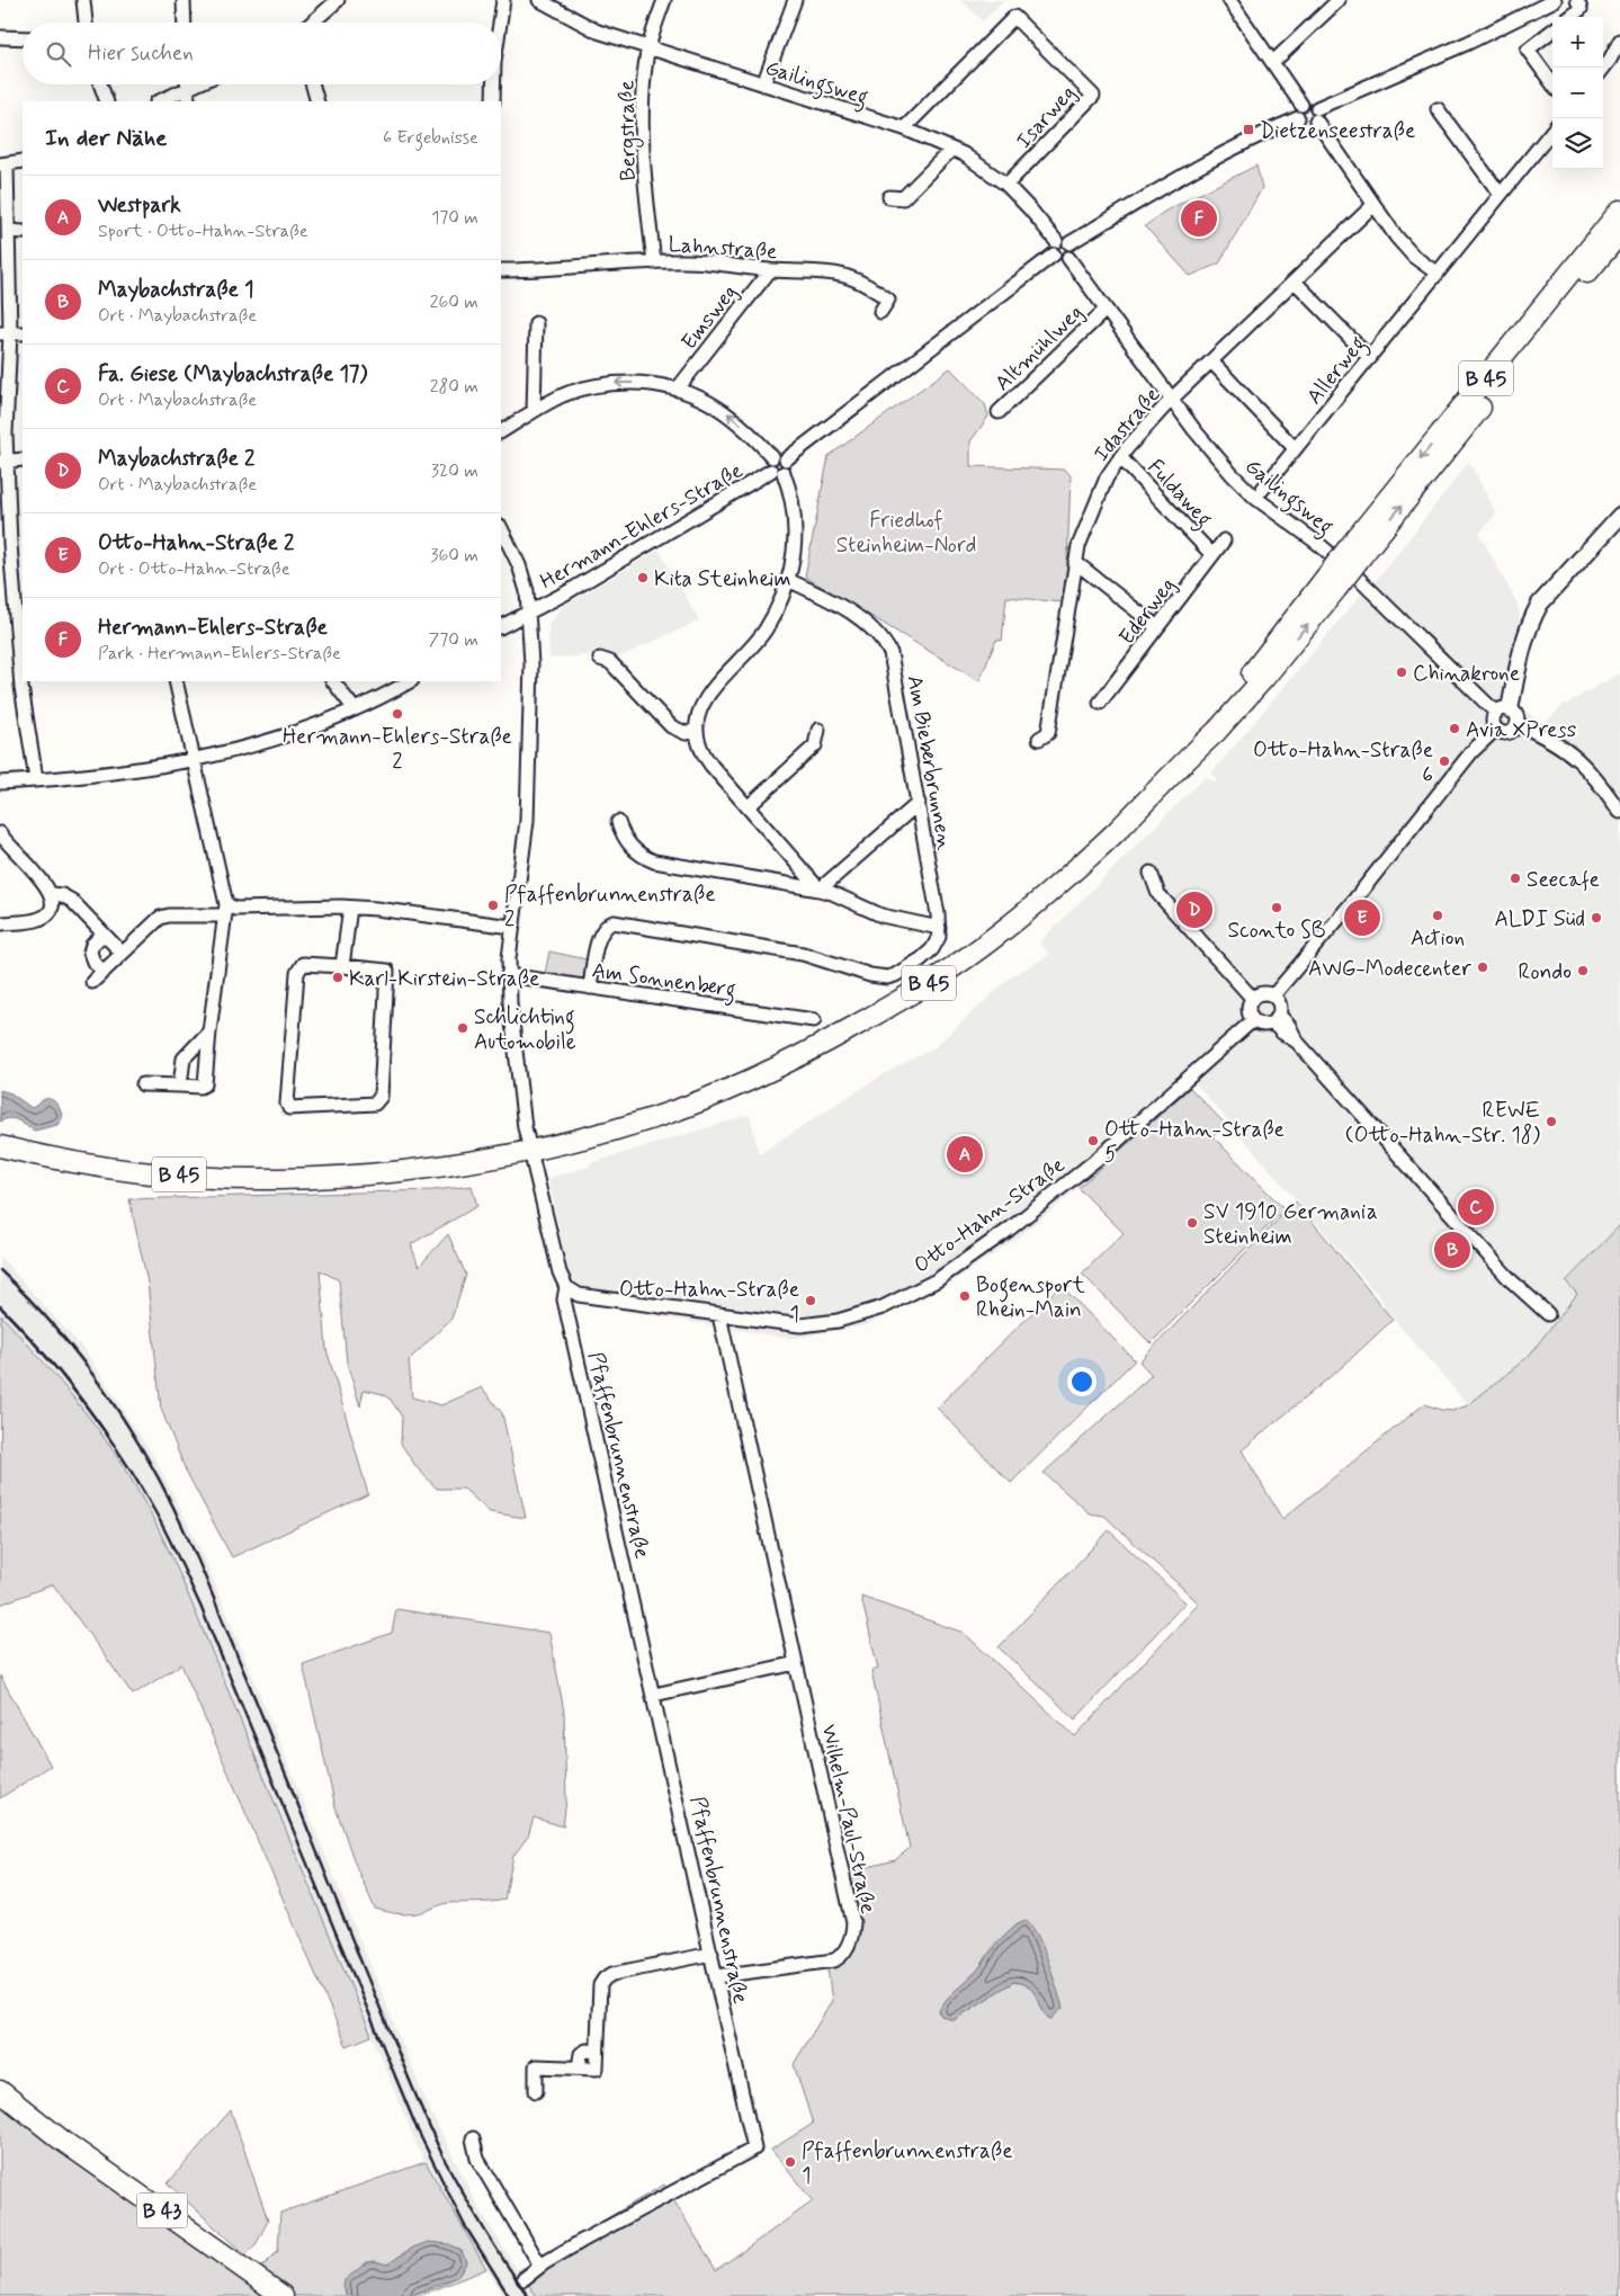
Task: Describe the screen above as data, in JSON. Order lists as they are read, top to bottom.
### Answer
{
  "streets": {
    "main road": ["B 45", "B 43"],
    "street": [
      "Gailingsweg",
      "Isarweg",
      "Bergstraße",
      "Lahnstraße",
      "Emsweg",
      "Altmühlweg",
      "Allerweg",
      "Idastraße",
      "Fuldaweg",
      "Hermann-Ehlers-Straße",
      "Ederweg",
      "Am Bieberbrunnen",
      "Am Sonnenberg",
      "Otto-Hahn-Straße",
      "Pfaffenbrunnenstraße",
      "Wilhelm-Paul-Straße"
    ]
  },
  "crossings": [
    ["Gailingsweg", "Isarweg"],
    ["Gailingsweg", "Bergstraße"],
    ["Gailingsweg", "Altmühlweg"],
    ["Gailingsweg", "Idastraße"],
    ["Gailingsweg", "Hermann-Ehlers-Straße"],
    ["Bergstraße", "Lahnstraße"],
    ["Lahnstraße", "Emsweg"],
    ["B 45", "Pfaffenbrunnenstraße"],
    ["Idastraße", "Fuldaweg"],
    ["Fuldaweg", "Ederweg"],
    ["Hermann-Ehlers-Straße", "Pfaffenbrunnenstraße"],
    ["Am Sonnenberg", "Pfaffenbrunnenstraße"],
    ["Otto-Hahn-Straße", "Pfaffenbrunnenstraße"],
    ["Otto-Hahn-Straße", "Wilhelm-Paul-Straße"],
    ["Pfaffenbrunnenstraße", "Wilhelm-Paul-Straße"]
  ],
  "parks": ["Friedhof Steinheim-Nord"],
  "places": {
    "transit": ["Dietzenseestraße"],
    "other": [
      "Kita Steinheim",
      "Chinakrone",
      "Hermann-Ehlers-Straße 2",
      "Avia XPress",
      "Otto-Hahn-Straße 6",
      "Seecafe",
      "Pfaffenbrunnenstraße 2",
      "Sconto SB",
      "Action",
      "ALDI Süd",
      "AWG-Modecenter",
      "Rondo",
      "Karl-Kirstein-Straße",
      "Schlichting Automobile",
      "REWE (Otto-Hahn-Str. 18)",
      "Otto-Hahn-Straße 5",
      "SV 1910 Germania Steinheim",
      "Bogensport Rhein-Main",
      "Otto-Hahn-Straße 1",
      "Pfaffenbrunnenstraße 1"
    ]
  },
  "page": {
    "map_buttons": ["+", "−"],
    "search": "Hier suchen",
    "heading": ["In der Nähe", "6 Ergebnisse"],
    "list": [
      {
        "mark": "A",
        "name": "Westpark",
        "note": "Sport · Otto-Hahn-Straße",
        "value": "170 m"
      },
      {
        "mark": "B",
        "name": "Maybachstraße 1",
        "note": "Ort · Maybachstraße",
        "value": "260 m"
      },
      {
        "mark": "C",
        "name": "Fa. Giese (Maybachstraße 17)",
        "note": "Ort · Maybachstraße",
        "value": "280 m"
      },
      {
        "mark": "D",
        "name": "Maybachstraße 2",
        "note": "Ort · Maybachstraße",
        "value": "320 m"
      },
      {
        "mark": "E",
        "name": "Otto-Hahn-Straße 2",
        "note": "Ort · Otto-Hahn-Straße",
        "value": "360 m"
      },
      {
        "mark": "F",
        "name": "Hermann-Ehlers-Straße",
        "note": "Park · Hermann-Ehlers-Straße",
        "value": "770 m"
      }
    ],
    "pins": [
      "F",
      "D",
      "E",
      "A",
      "C",
      "B"
    ]
  }
}
